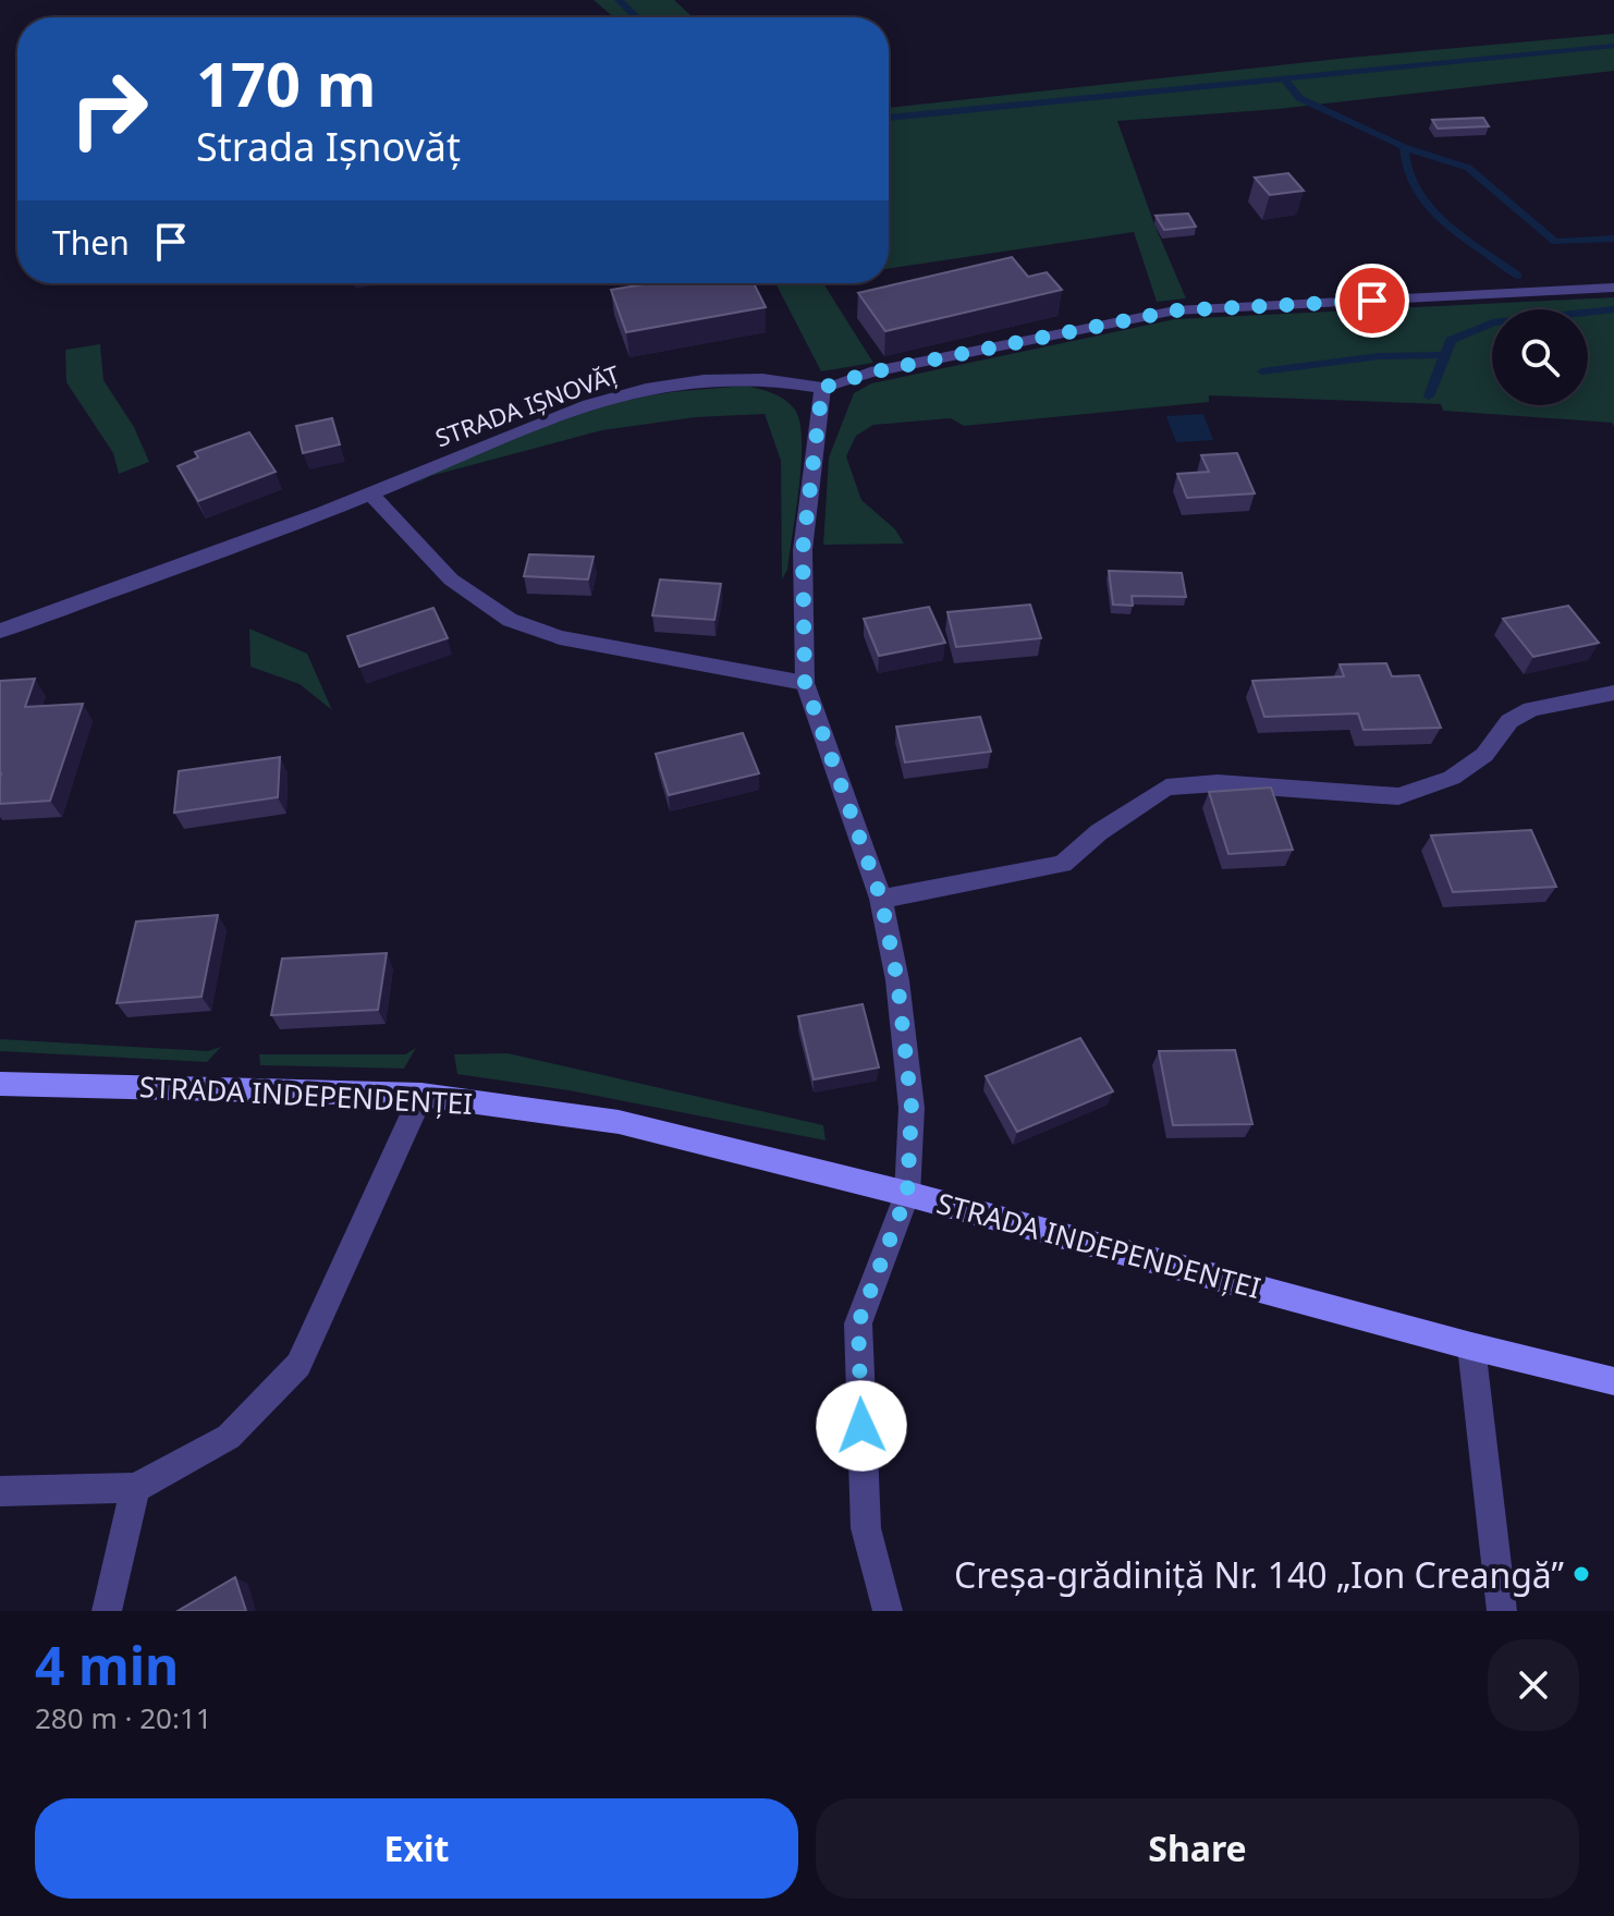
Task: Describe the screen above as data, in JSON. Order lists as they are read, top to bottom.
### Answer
{
  "streets": {
    "main road": ["STRADA INDEPENDENȚEI"],
    "street": ["STRADA IȘNOVĂȚ"]
  },
  "places": ["Creșa-grădiniță Nr. 140 „Ion Creangă”"],
  "page": {
    "turn": ["170 m", "Strada Ișnovăț"],
    "then": "Then",
    "heading": ["4 min", "280 m · 20:11"],
    "buttons": ["Exit", "Share"]
  }
}
